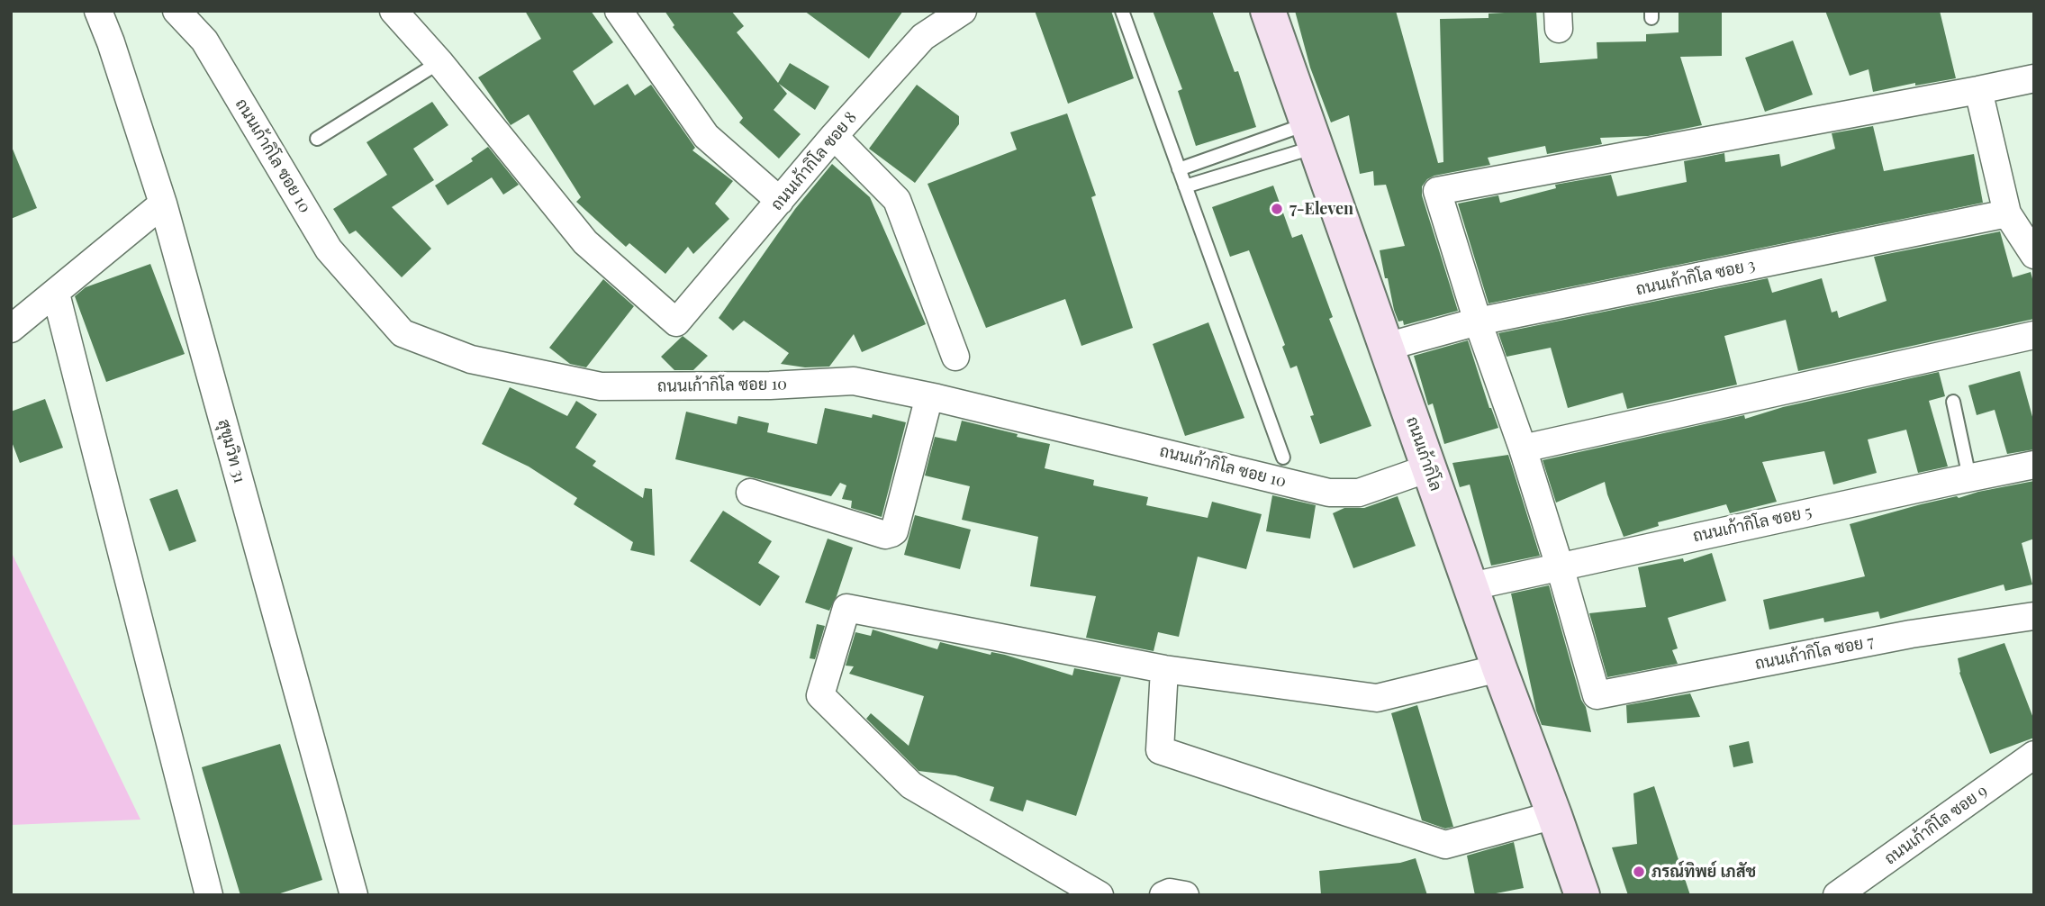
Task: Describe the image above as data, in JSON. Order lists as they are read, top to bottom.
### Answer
{
  "streets": {
    "main road": ["ถนนเก้ากิโล"],
    "street": [
      "ถนนเก้ากิโล ซอย 10",
      "ถนนเก้ากิโล ซอย 8",
      "ถนนเก้ากิโล ซอย 3",
      "สุขุมวิท 31",
      "ถนนเก้ากิโล ซอย 5",
      "ถนนเก้ากิโล ซอย 7",
      "ถนนเก้ากิโล ซอย 9"
    ]
  },
  "crossings": [
    ["ถนนเก้ากิโล ซอย 10", "ถนนเก้ากิโล"],
    ["ถนนเก้ากิโล ซอย 3", "ถนนเก้ากิโล"],
    ["ถนนเก้ากิโล", "ถนนเก้ากิโล ซอย 5"],
    ["ถนนเก้ากิโล ซอย 5", "ถนนเก้ากิโล ซอย 7"]
  ],
  "places": ["7-Eleven", "ภรณ์ทิพย์ เภสัช"]
}
